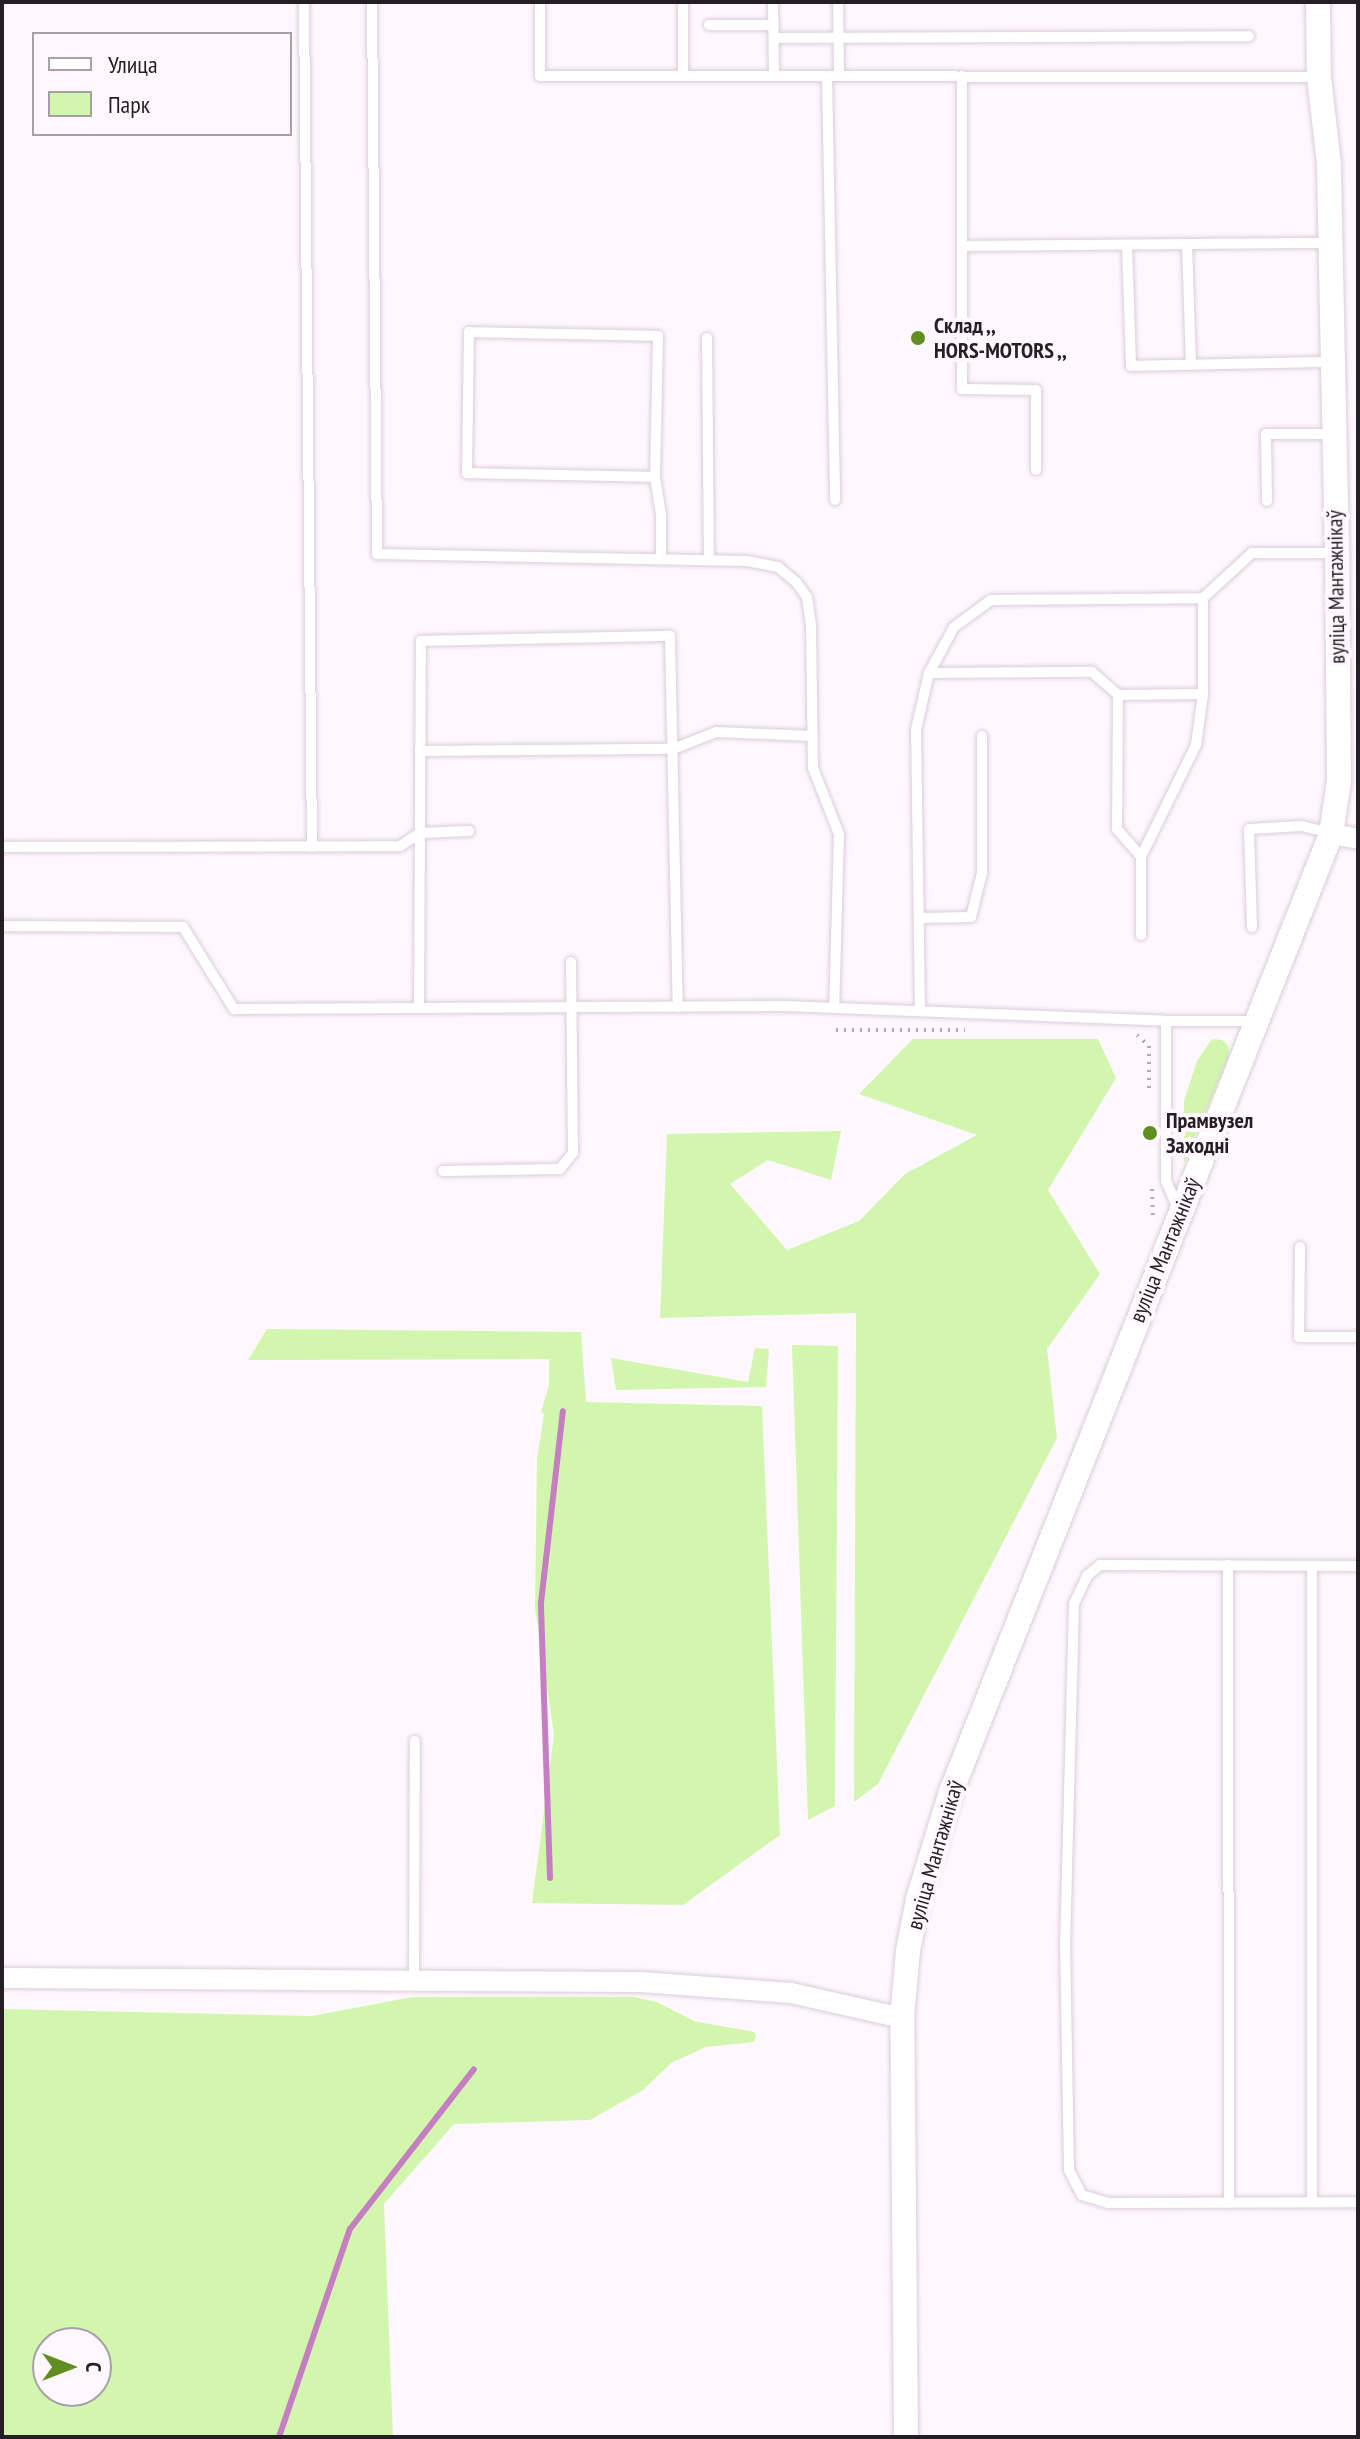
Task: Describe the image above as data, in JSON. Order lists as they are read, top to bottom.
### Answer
{
  "streets": {
    "street": ["вуліца Мантажнікаў"]
  },
  "places": ["Склад ,, HORS-MOTORS ,,", "Прамвузел Заходні"],
  "legend": ["Улица", "Парк"],
  "north": "right"
}
